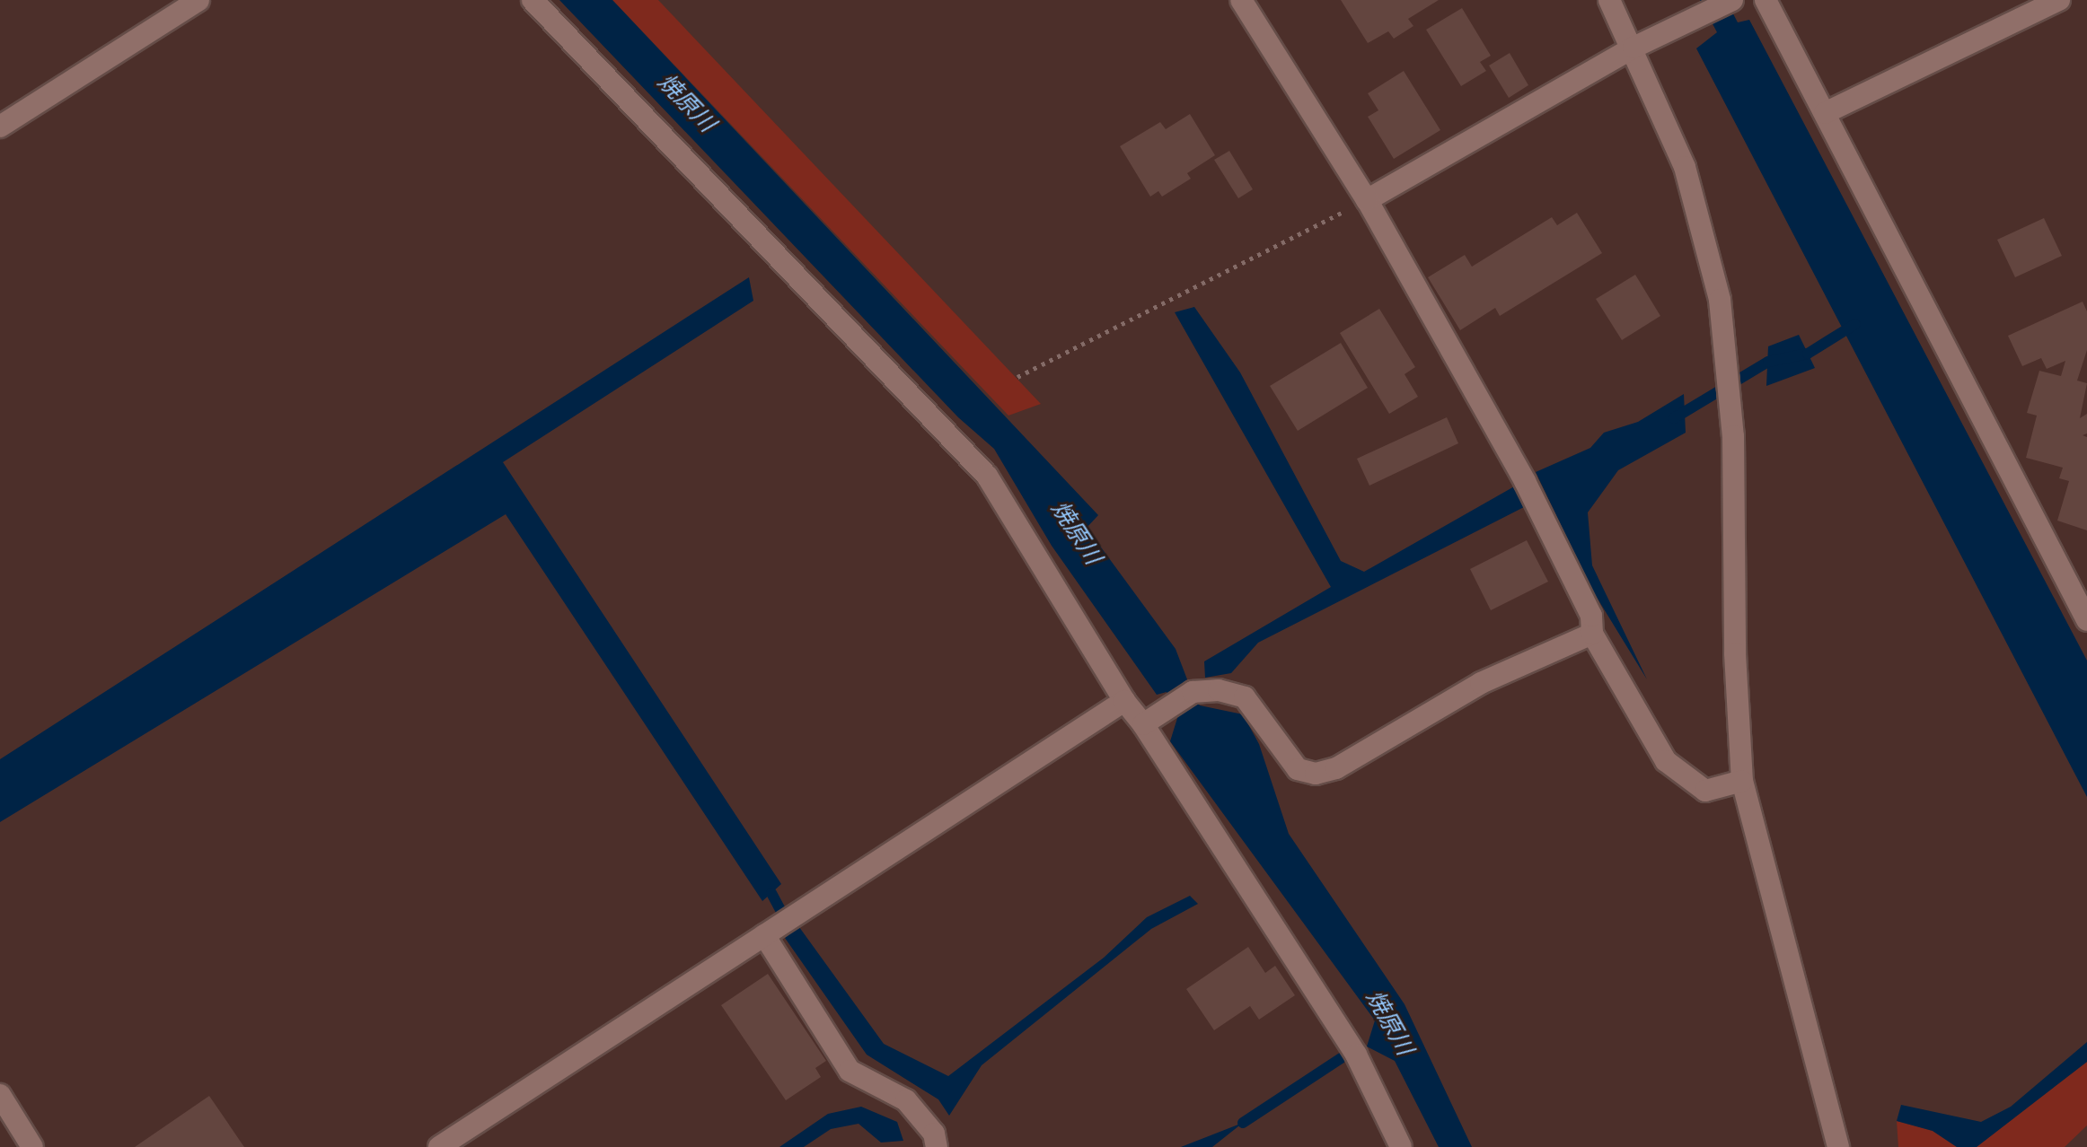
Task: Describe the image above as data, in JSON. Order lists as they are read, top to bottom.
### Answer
{
  "water": ["焼原川"]
}
